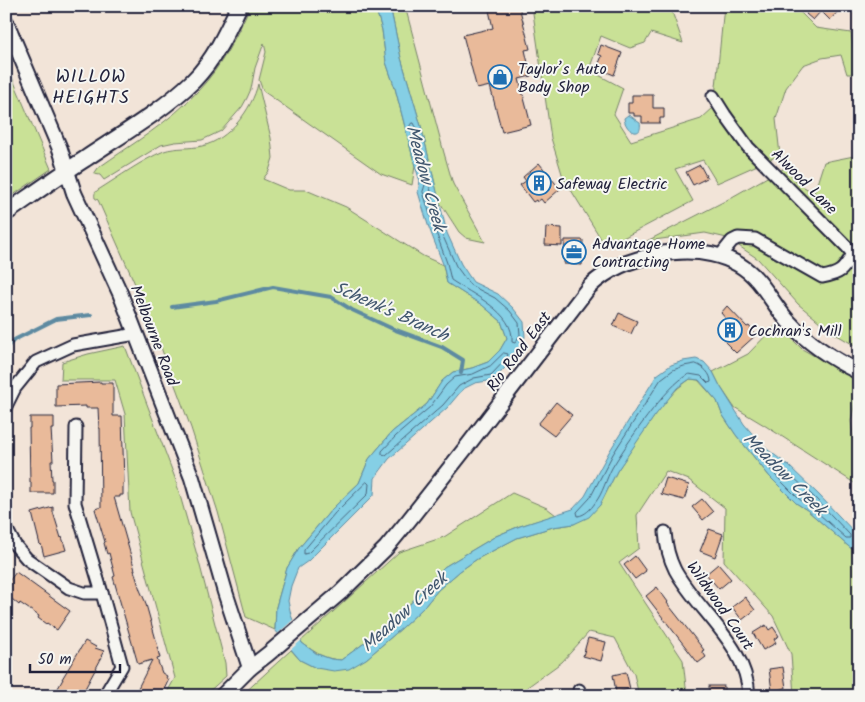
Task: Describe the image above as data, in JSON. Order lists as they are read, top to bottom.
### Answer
{
  "streets": {
    "street": [
      "Alwood Lane",
      "Melbourne Road",
      "Rio Road East",
      "Wildwood Court"
    ]
  },
  "crossings": [
    ["Alwood Lane", "Rio Road East"],
    ["Melbourne Road", "Rio Road East"]
  ],
  "districts": ["WILLOW HEIGHTS"],
  "water": ["Meadow Creek", "Schenk's Branch"],
  "places": {
    "shop": ["Taylor’s Auto Body Shop"],
    "building": ["Safeway Electric", "Cochran's Mill"],
    "office": ["Advantage Home Contracting"]
  },
  "scale_bar": "50 m"
}
